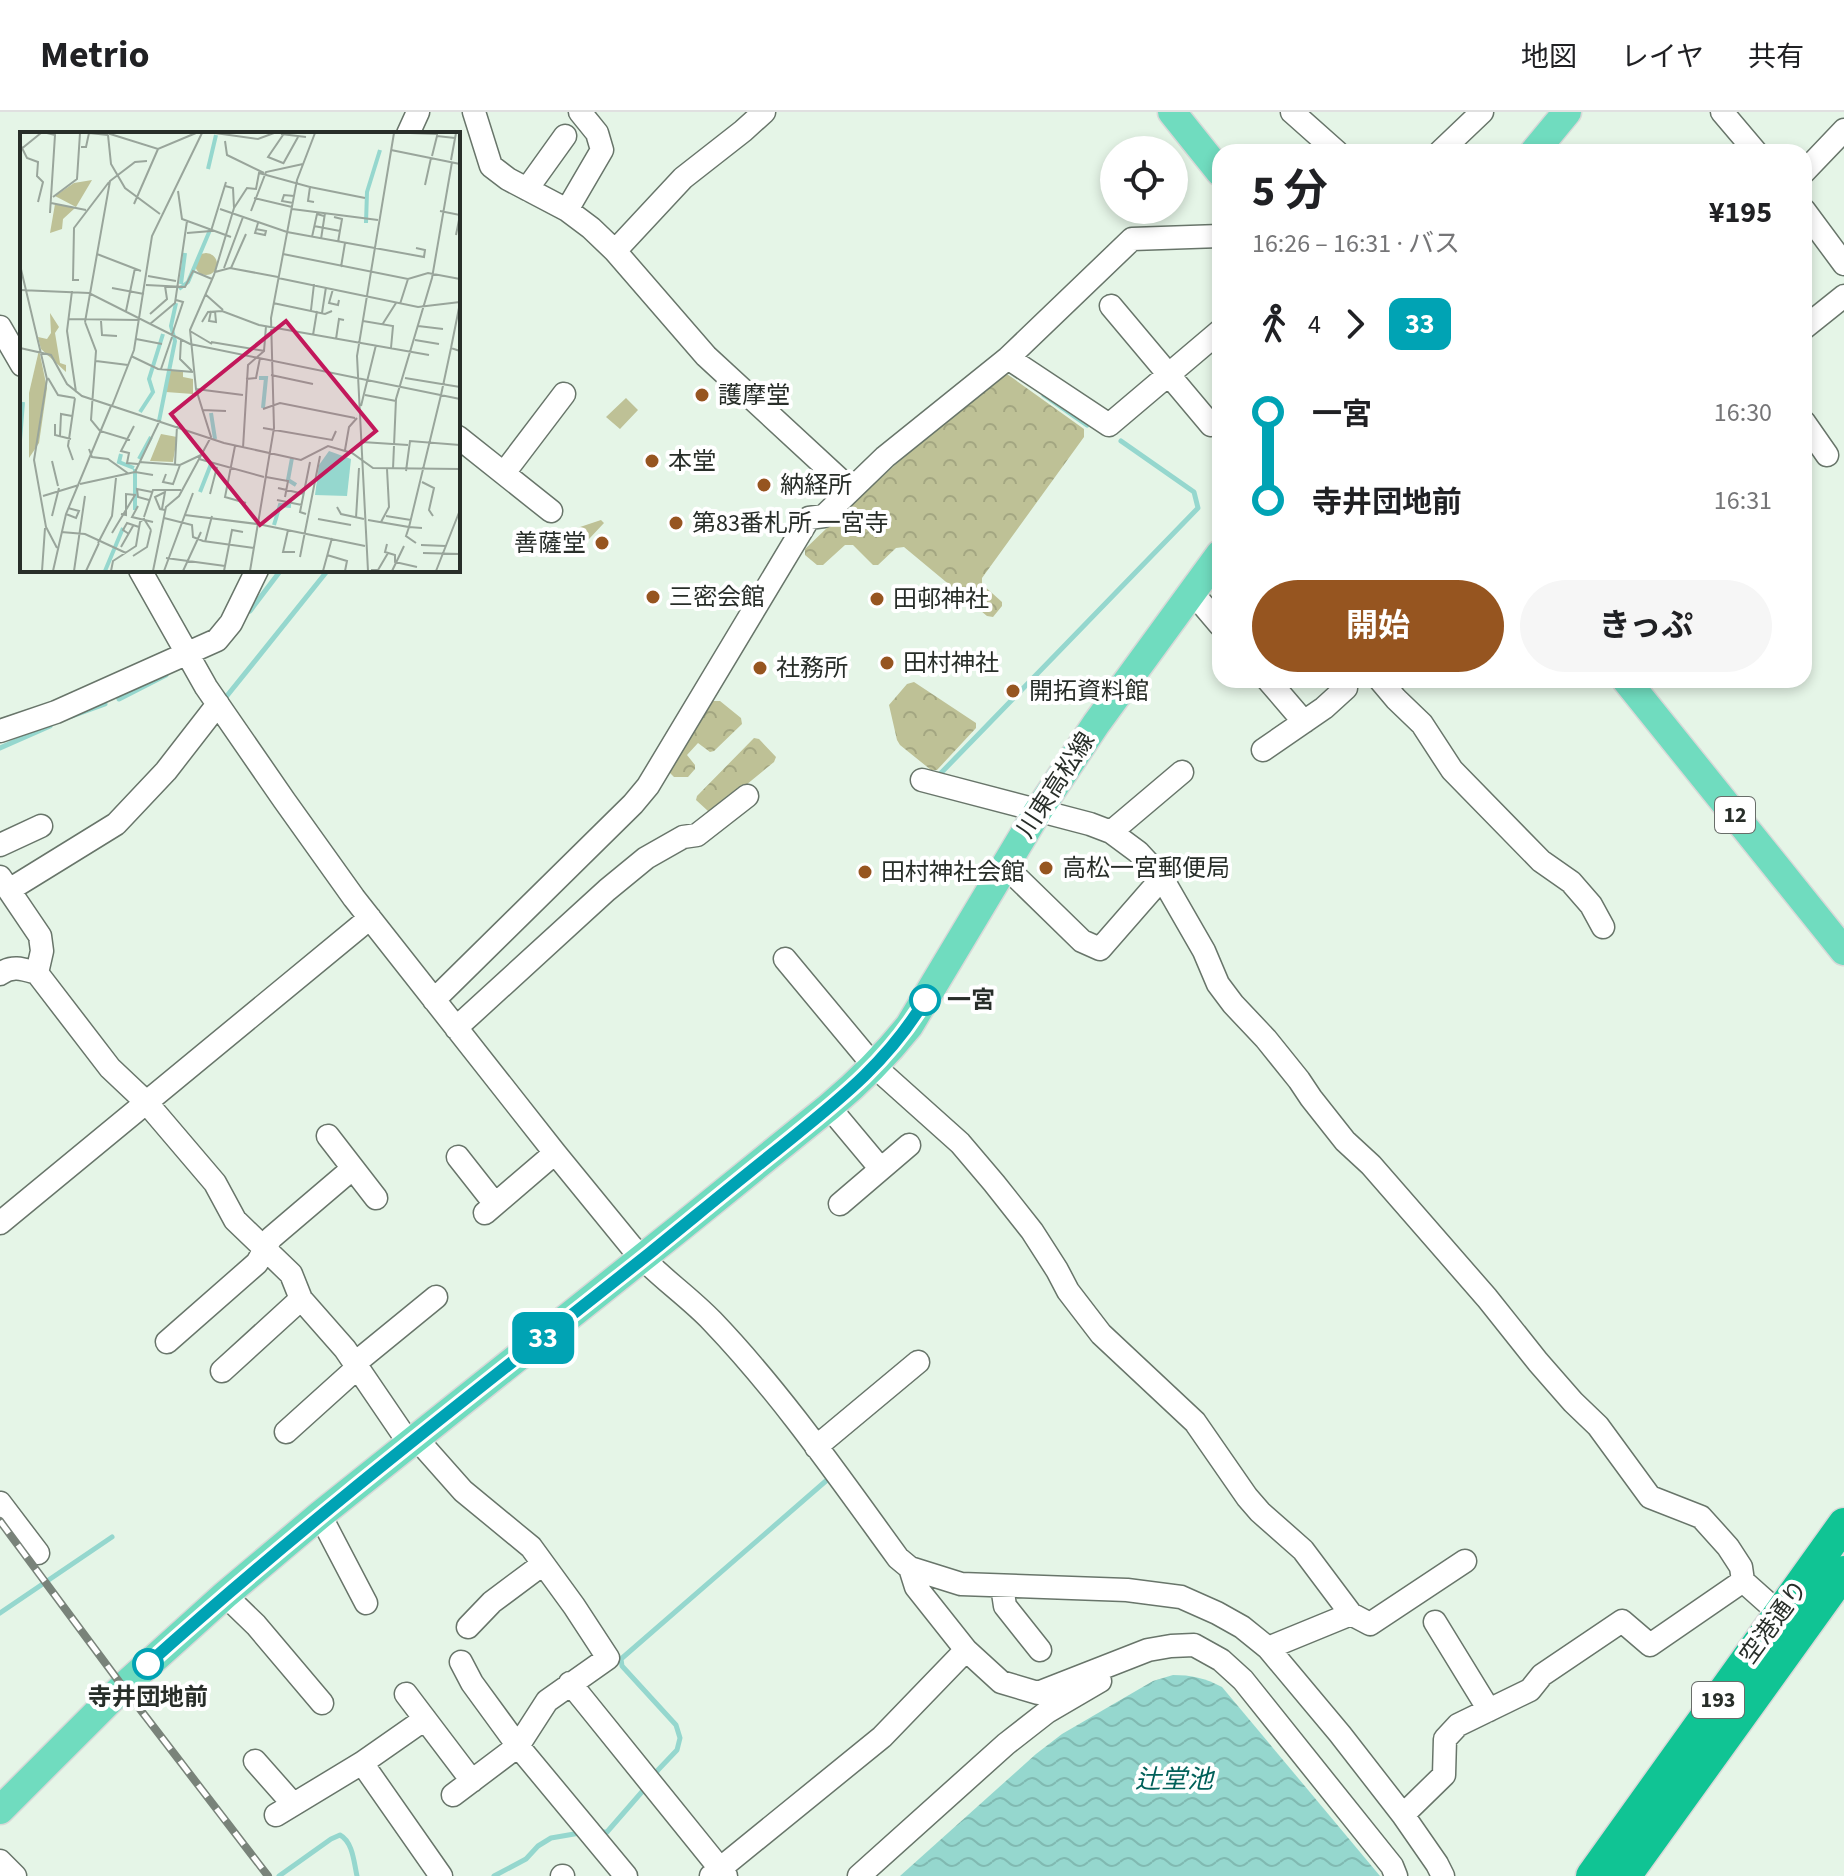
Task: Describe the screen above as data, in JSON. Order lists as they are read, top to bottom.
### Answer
{
  "streets": {
    "highway": ["空港通り", "193"],
    "main road": ["川東高松線", "12"]
  },
  "water": ["辻堂池"],
  "places": [
    "護摩堂",
    "本堂",
    "納経所",
    "第83番札所 一宮寺",
    "善薩堂",
    "三密会館",
    "田邨神社",
    "田村神社",
    "社務所",
    "開拓資料館",
    "高松一宮郵便局",
    "田村神社会館",
    "一宮",
    "寺井団地前"
  ],
  "lines": ["bus line 33"],
  "page": {
    "header": "Metrio",
    "nav": ["地図", "レイヤ", "共有"],
    "on_map": "33",
    "heading": ["5 分", "16:26 – 16:31 · バス", "¥195"],
    "legs": ["4", "33"],
    "list": [
      {
        "name": "一宮",
        "value": "16:30"
      },
      {
        "name": "寺井団地前",
        "value": "16:31"
      }
    ],
    "buttons": ["開始", "きっぷ"]
  }
}
